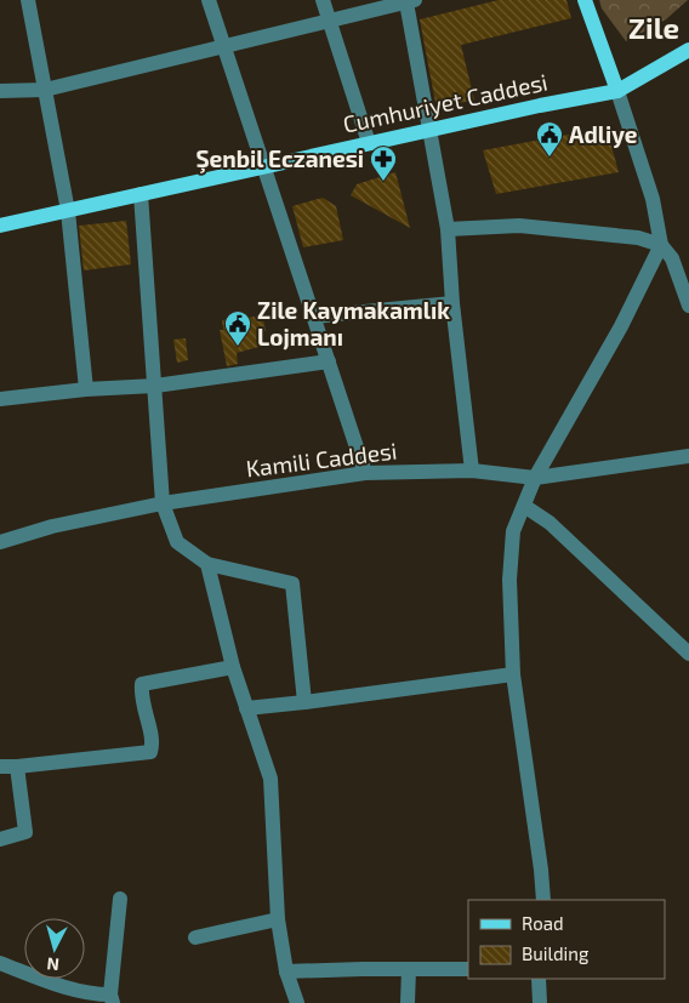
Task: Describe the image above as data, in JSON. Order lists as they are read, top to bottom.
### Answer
{
  "streets": {
    "main road": ["Cumhuriyet Caddesi"],
    "street": ["Kamili Caddesi"]
  },
  "districts": ["Zile"],
  "places": {
    "public building": ["Adliye", "Zile Kaymakamlık Lojmanı"],
    "pharmacy": ["Şenbil Eczanesi"]
  },
  "legend": ["Road", "Building"],
  "north": "bottom"
}
